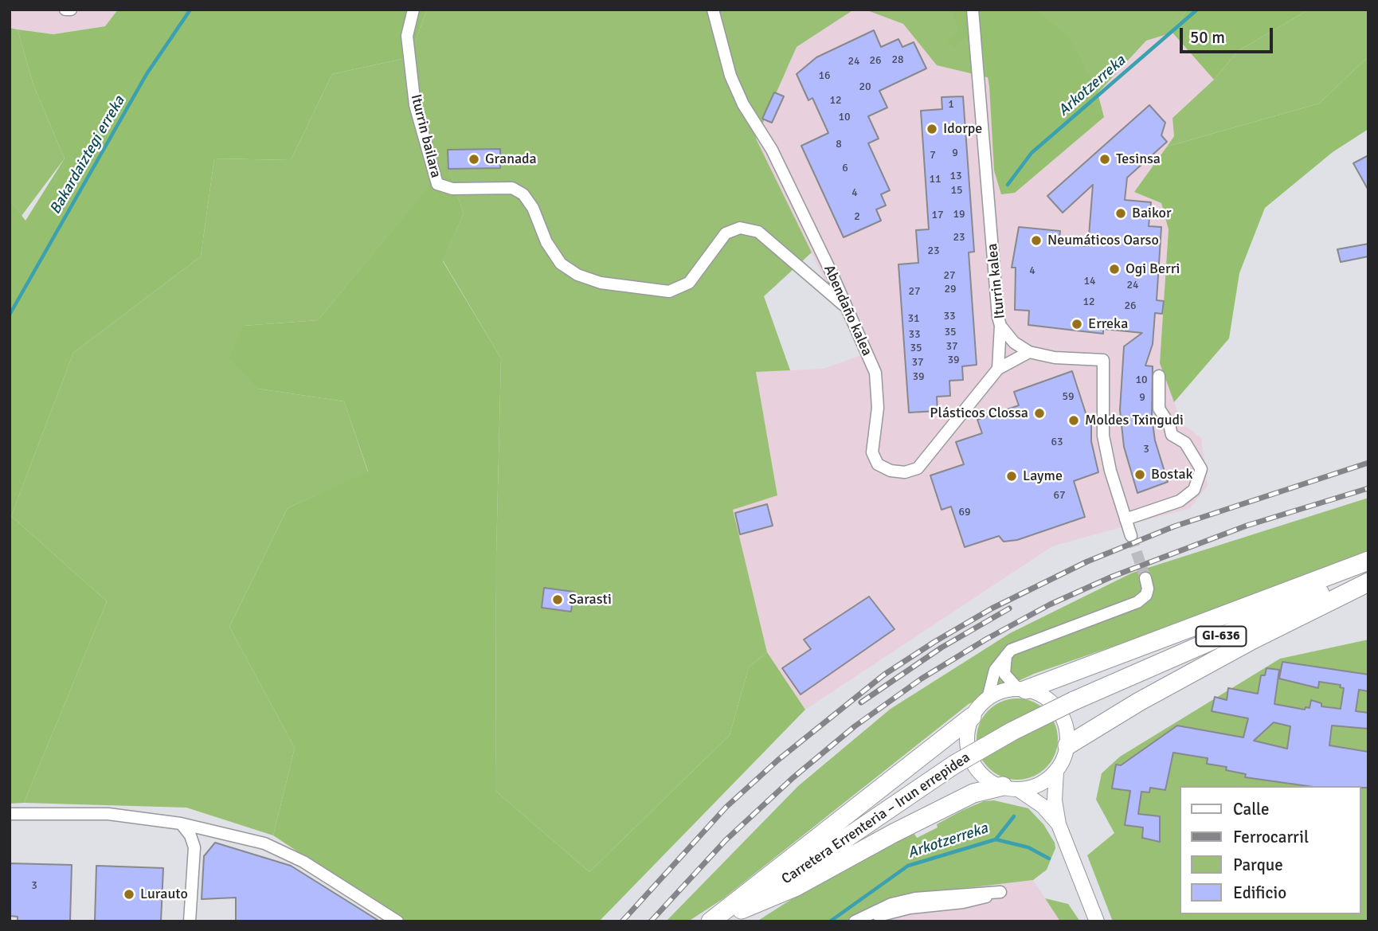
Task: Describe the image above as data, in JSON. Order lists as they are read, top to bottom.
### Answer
{
  "streets": {
    "main road": ["GI-636", "Carretera Errenteria – Irun errepidea"],
    "street": ["Iturrin bailara", "Iturrin kalea", "Abendaño kalea"]
  },
  "crossings": [
    ["Iturrin bailara", "Abendaño kalea"]
  ],
  "water": ["Arkotzerreka", "Bakardaiztegi erreka"],
  "places": [
    "Idorpe",
    "Granada",
    "Tesinsa",
    "Baikor",
    "Neumáticos Oarso",
    "Ogi Berri",
    "Erreka",
    "Plásticos Clossa",
    "Moldes Txingudi",
    "Bostak",
    "Layme",
    "Sarasti",
    "Lurauto"
  ],
  "house_numbers": [
    "28",
    "26",
    "24",
    "16",
    "20",
    "12",
    "1",
    "10",
    "8",
    "9",
    "7",
    "6",
    "13",
    "11",
    "15",
    "4",
    "19",
    "17",
    "2",
    "23",
    "23",
    "4",
    "27",
    "14",
    "24",
    "29",
    "27",
    "12",
    "26",
    "33",
    "31",
    "35",
    "33",
    "37",
    "35",
    "39",
    "37",
    "39",
    "10",
    "59",
    "9",
    "63",
    "3",
    "67",
    "69",
    "3"
  ],
  "legend": [
    "Calle",
    "Ferrocarril",
    "Parque",
    "Edificio"
  ],
  "scale_bar": "50 m"
}
